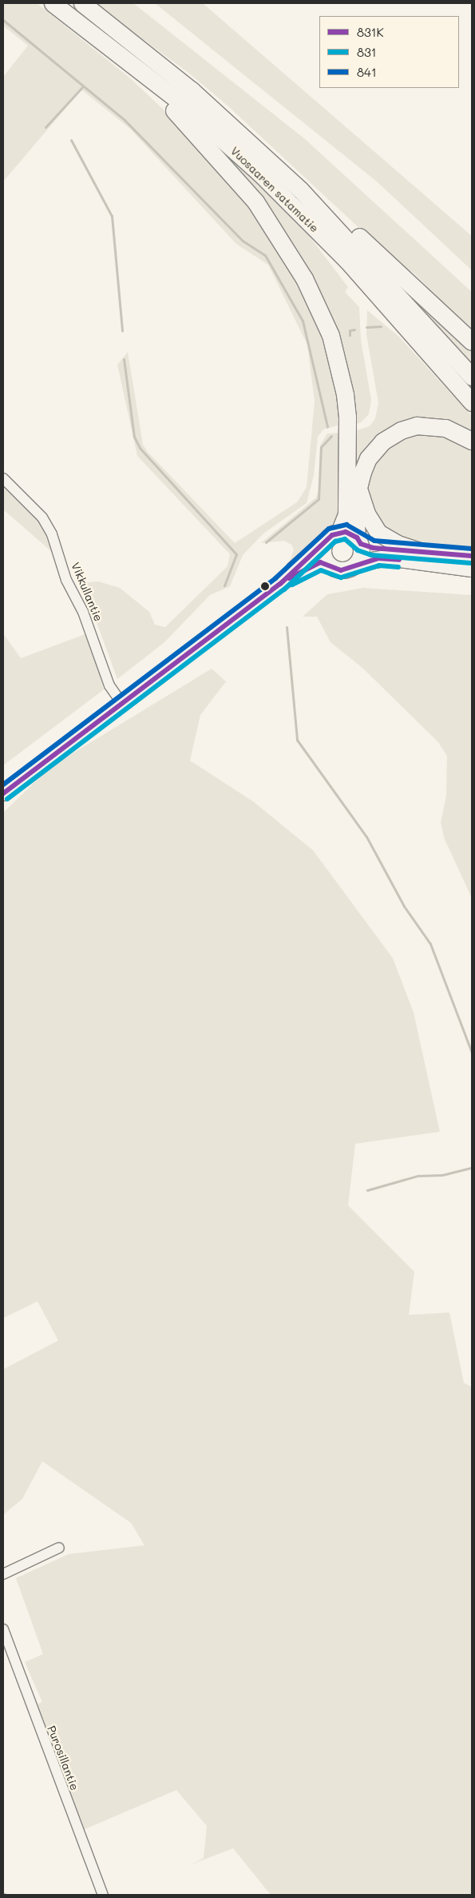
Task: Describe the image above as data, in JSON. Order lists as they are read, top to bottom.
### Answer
{
  "streets": {
    "highway": ["Vuosaaren satamatie"],
    "street": ["Vikkullantie", "Purosillantie"]
  },
  "lines": ["transit line 841", "transit line 831K", "transit line 831"],
  "legend": ["831K", "831", "841"]
}
